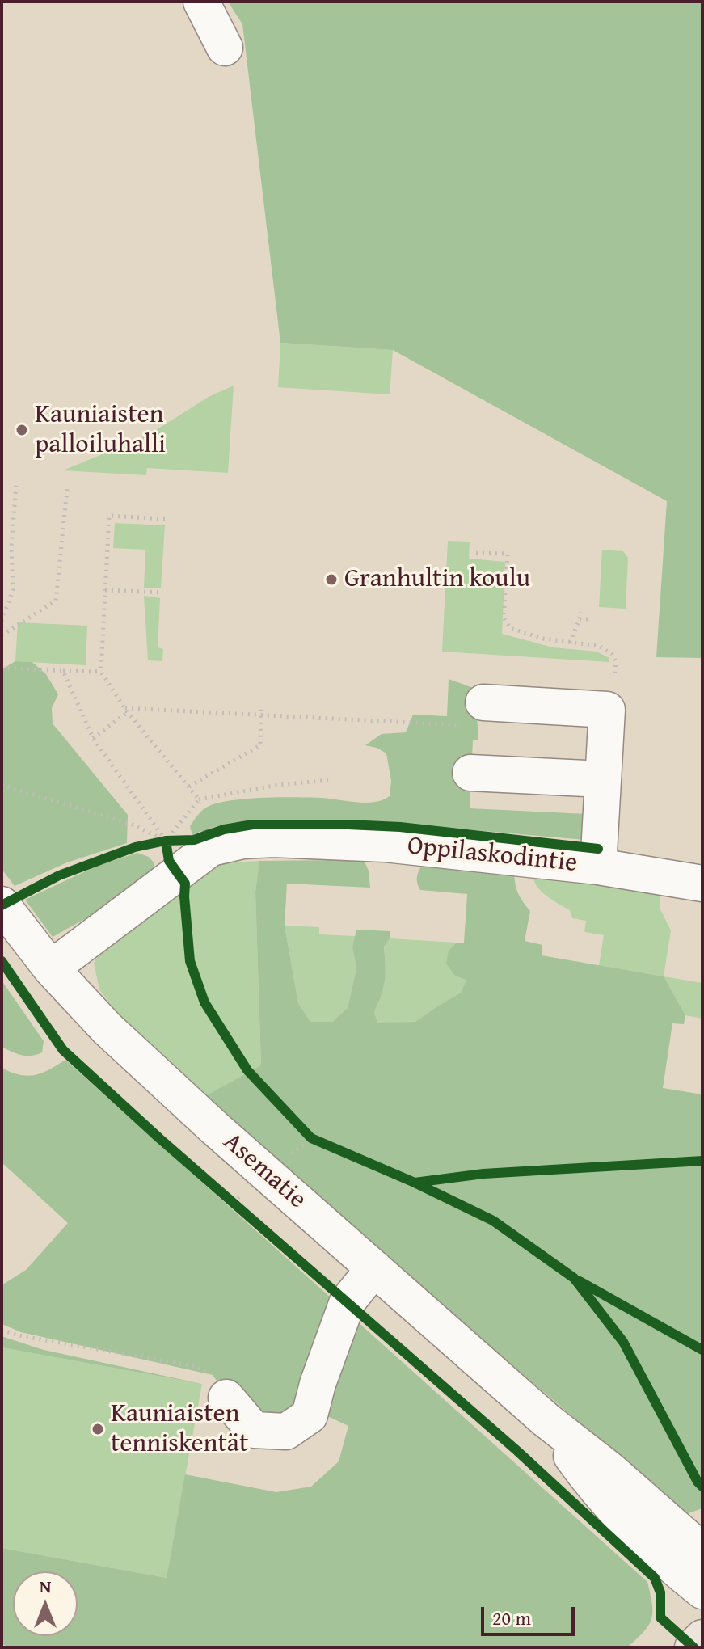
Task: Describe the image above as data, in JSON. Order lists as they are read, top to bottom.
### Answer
{
  "streets": {
    "street": ["Oppilaskodintie", "Asematie"]
  },
  "crossings": [
    ["Oppilaskodintie", "Asematie"]
  ],
  "places": ["Kauniaisten palloiluhalli", "Granhultin koulu", "Kauniaisten tenniskentät"],
  "scale_bar": "20 m",
  "north": "top"
}
